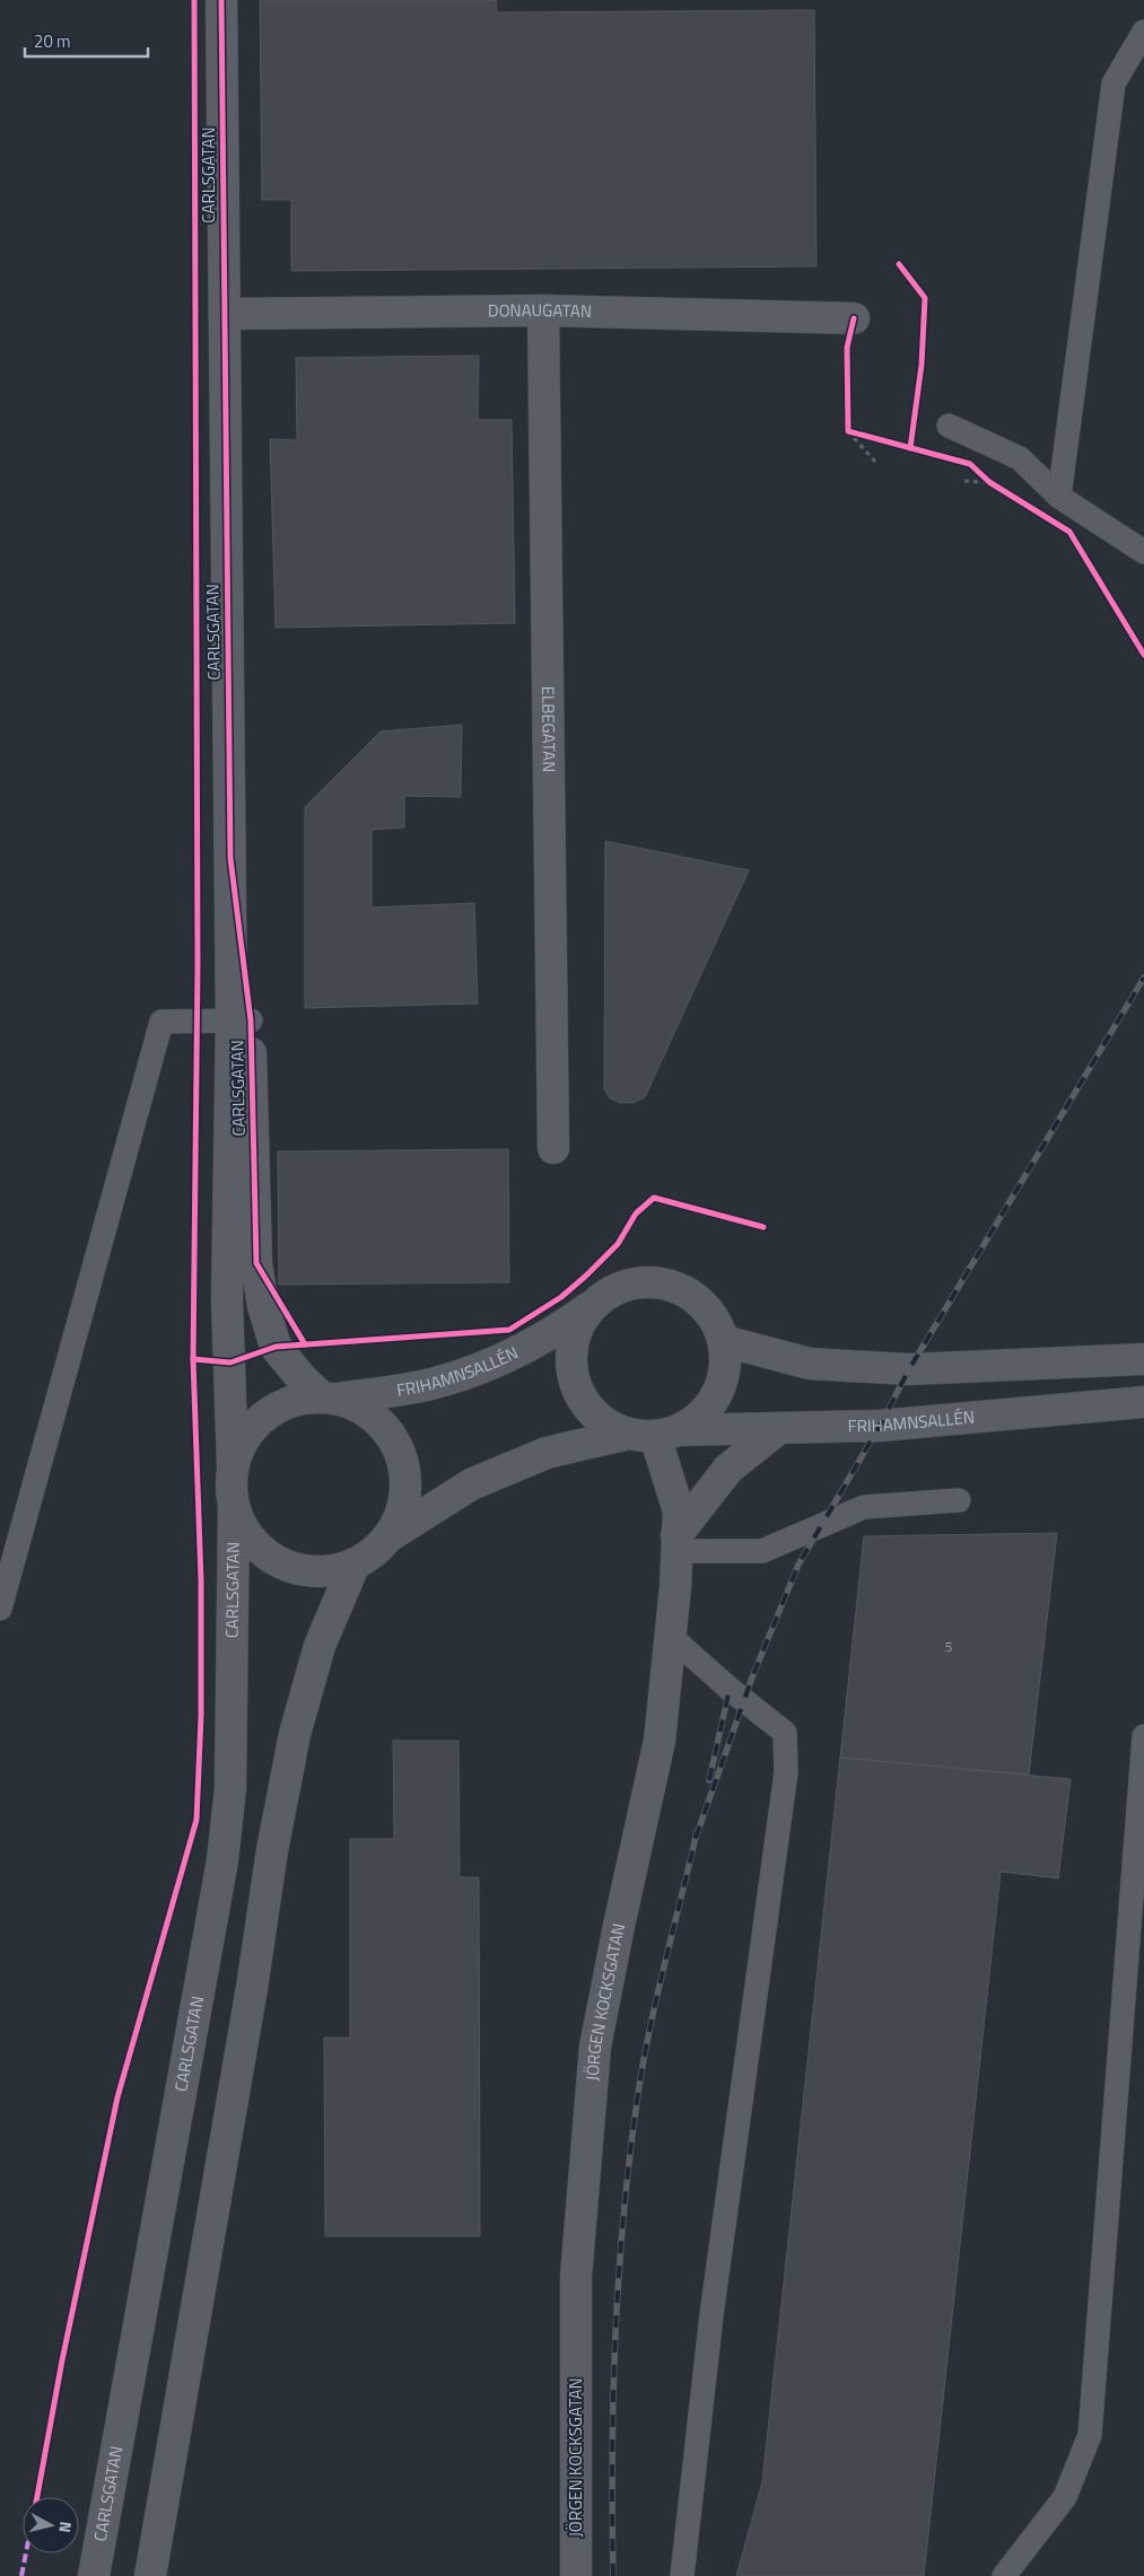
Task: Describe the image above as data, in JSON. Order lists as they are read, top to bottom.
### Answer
{
  "streets": {
    "street": [
      "CARLSGATAN",
      "DONAUGATAN",
      "ELBEGATAN",
      "FRIHAMNSALLÉN",
      "JÖRGEN KOCKSGATAN"
    ]
  },
  "crossings": [
    ["CARLSGATAN", "DONAUGATAN"],
    ["CARLSGATAN", "FRIHAMNSALLÉN"],
    ["DONAUGATAN", "ELBEGATAN"],
    ["FRIHAMNSALLÉN", "JÖRGEN KOCKSGATAN"]
  ],
  "house_numbers": ["5"],
  "scale_bar": "20 m",
  "north": "right"
}
